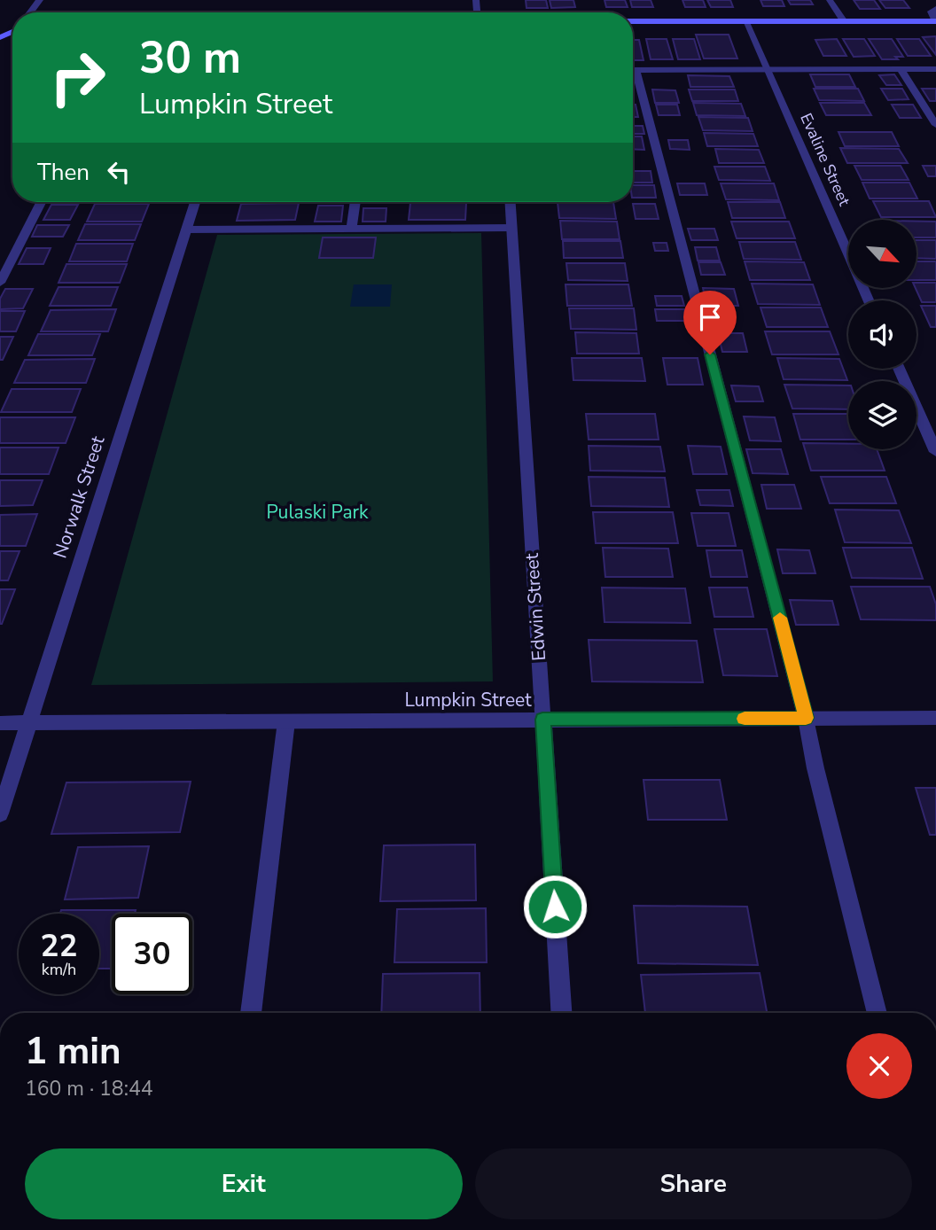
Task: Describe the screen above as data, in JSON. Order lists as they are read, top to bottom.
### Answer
{
  "streets": {
    "street": [
      "Evaline Street",
      "Norwalk Street",
      "Edwin Street",
      "Lumpkin Street"
    ]
  },
  "crossings": [
    ["Norwalk Street", "Lumpkin Street"],
    ["Edwin Street", "Lumpkin Street"]
  ],
  "parks": ["Pulaski Park"],
  "north": "bottom right",
  "page": {
    "turn": ["30 m", "Lumpkin Street"],
    "then": "Then",
    "speed": "22 km/h",
    "limit": "30",
    "heading": ["1 min", "160 m · 18:44"],
    "buttons": ["Exit", "Share"]
  }
}
